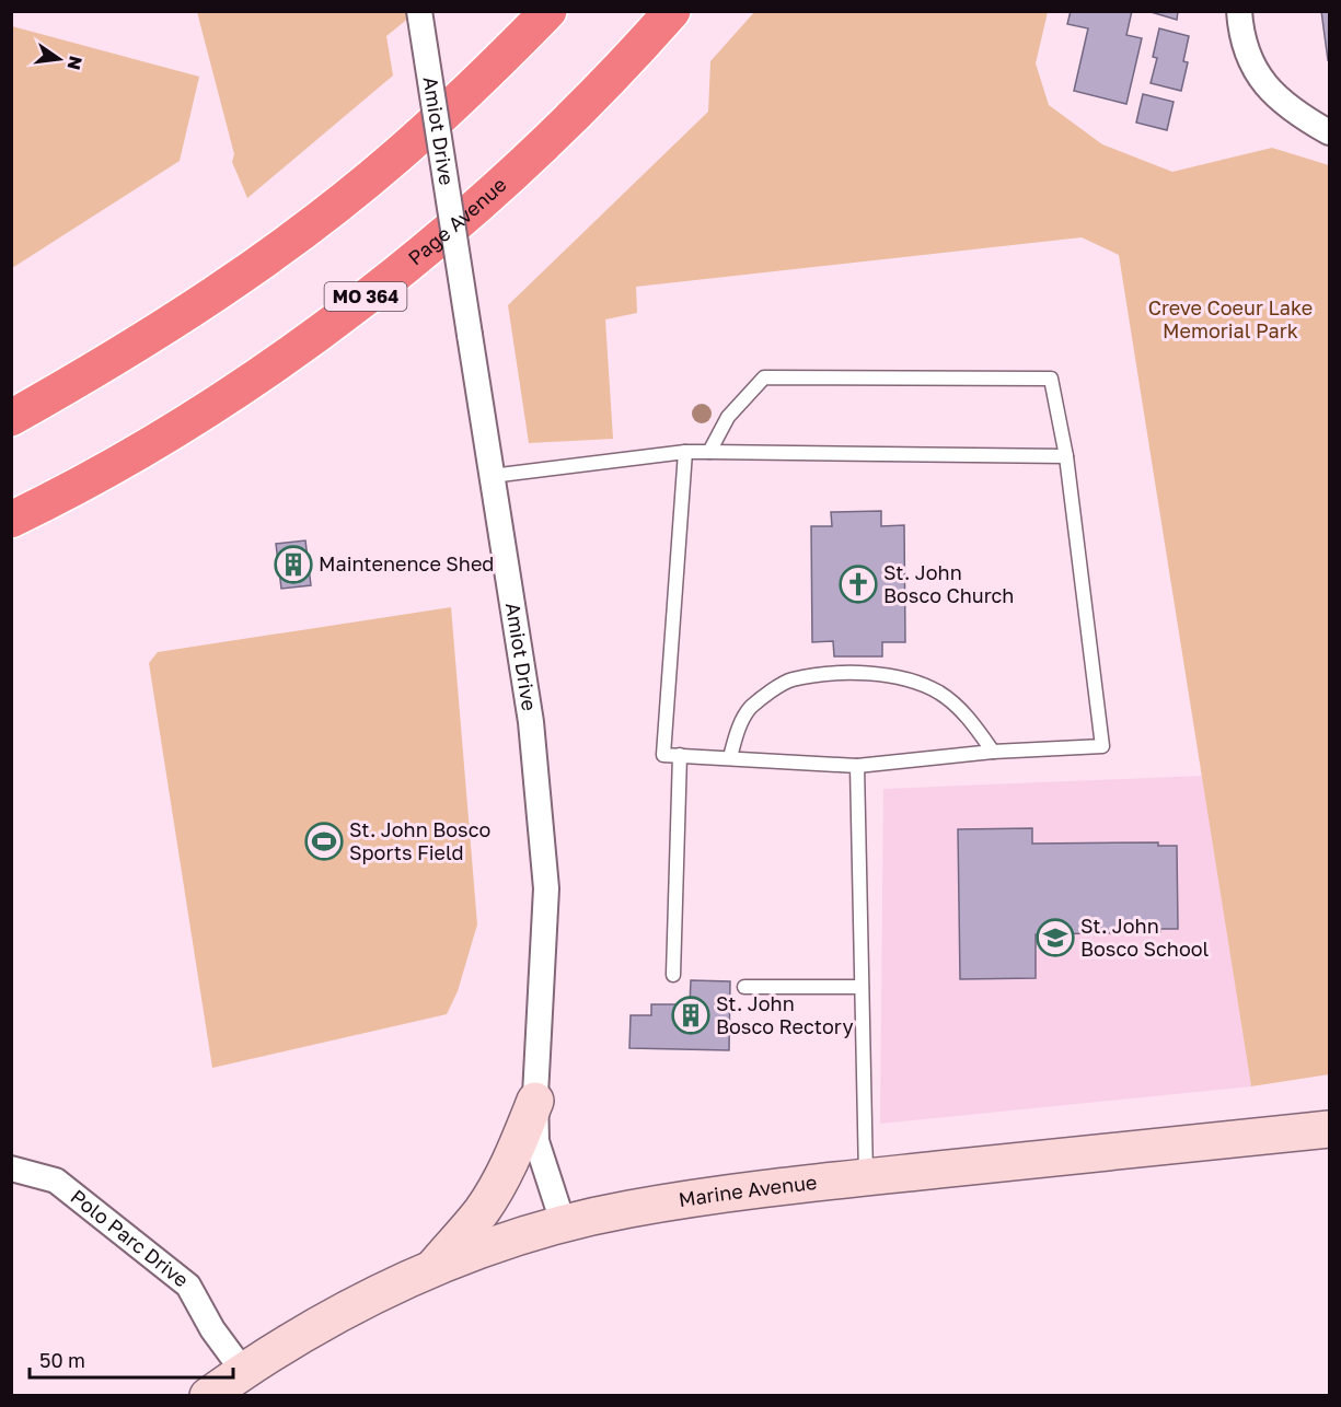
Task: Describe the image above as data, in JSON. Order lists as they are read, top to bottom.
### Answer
{
  "streets": {
    "highway": ["Page Avenue", "MO 364"],
    "main road": ["Marine Avenue"],
    "street": ["Amiot Drive", "Polo Parc Drive"]
  },
  "crossings": [
    ["Amiot Drive", "Marine Avenue"],
    ["Marine Avenue", "Polo Parc Drive"]
  ],
  "parks": ["Creve Coeur Lake Memorial Park"],
  "places": {
    "building": ["Maintenence Shed", "St. John Bosco Rectory"],
    "church": ["St. John Bosco Church"],
    "sports": ["St. John Bosco Sports Field"],
    "school or university": ["St. John Bosco School"]
  },
  "scale_bar": "50 m",
  "north": "right"
}
